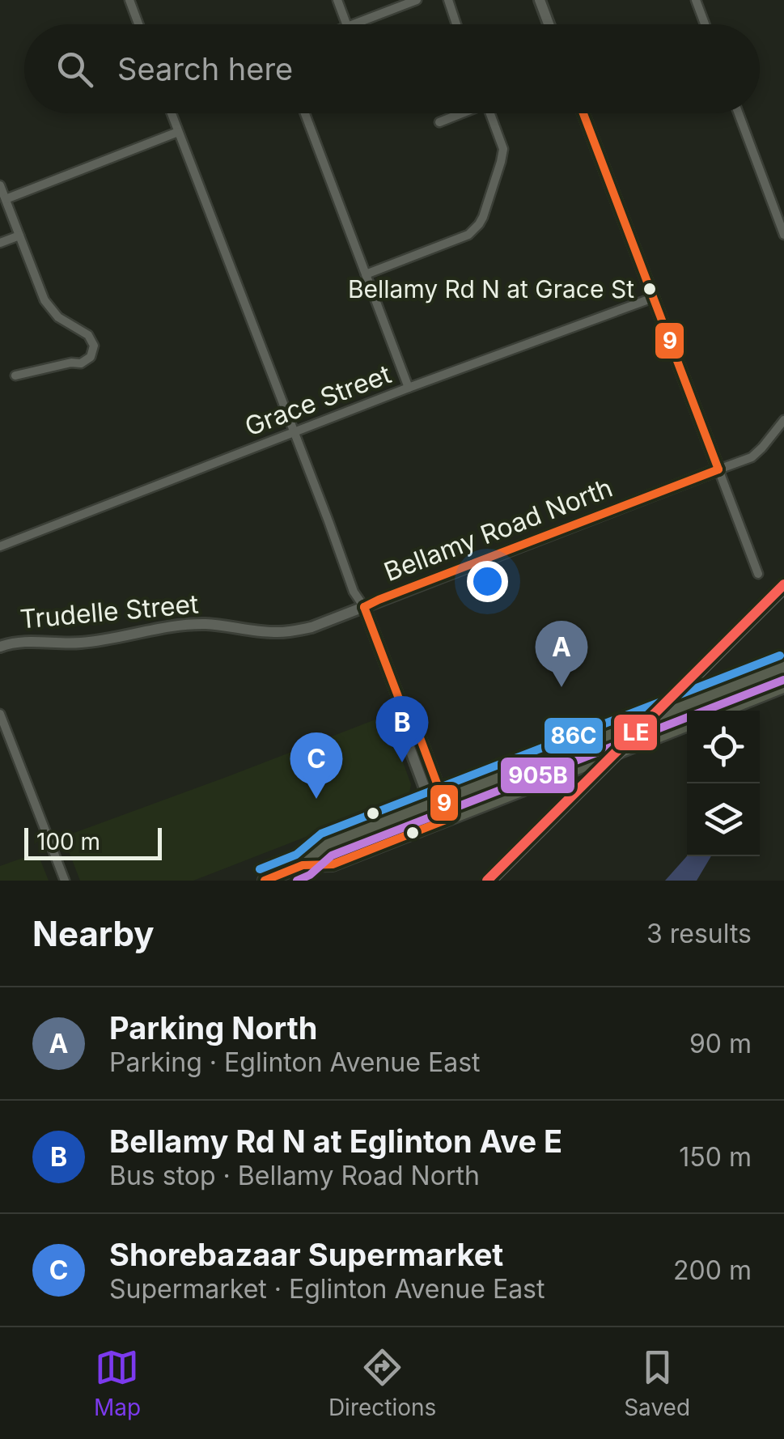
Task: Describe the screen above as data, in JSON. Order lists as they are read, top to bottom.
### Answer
{
  "streets": {
    "street": ["Grace Street", "Bellamy Road North", "Trudelle Street"]
  },
  "crossings": [
    ["Bellamy Road North", "Trudelle Street"]
  ],
  "places": ["Bellamy Rd N at Grace St"],
  "lines": [
    "transit line 9",
    "transit line LE",
    "transit line 86C",
    "transit line 905B"
  ],
  "scale_bar": "100 m",
  "page": {
    "search": "Search here",
    "pins": ["A", "B", "C"],
    "scale": "100 m",
    "heading": ["Nearby", "3 results"],
    "list": [
      {
        "mark": "A",
        "name": "Parking North",
        "note": "Parking · Eglinton Avenue East",
        "value": "90 m"
      },
      {
        "mark": "B",
        "name": "Bellamy Rd N at Eglinton Ave E",
        "note": "Bus stop · Bellamy Road North",
        "value": "150 m"
      },
      {
        "mark": "C",
        "name": "Shorebazaar Supermarket",
        "note": "Supermarket · Eglinton Avenue East",
        "value": "200 m"
      }
    ],
    "nav": ["Map", "Directions", "Saved"]
  }
}
